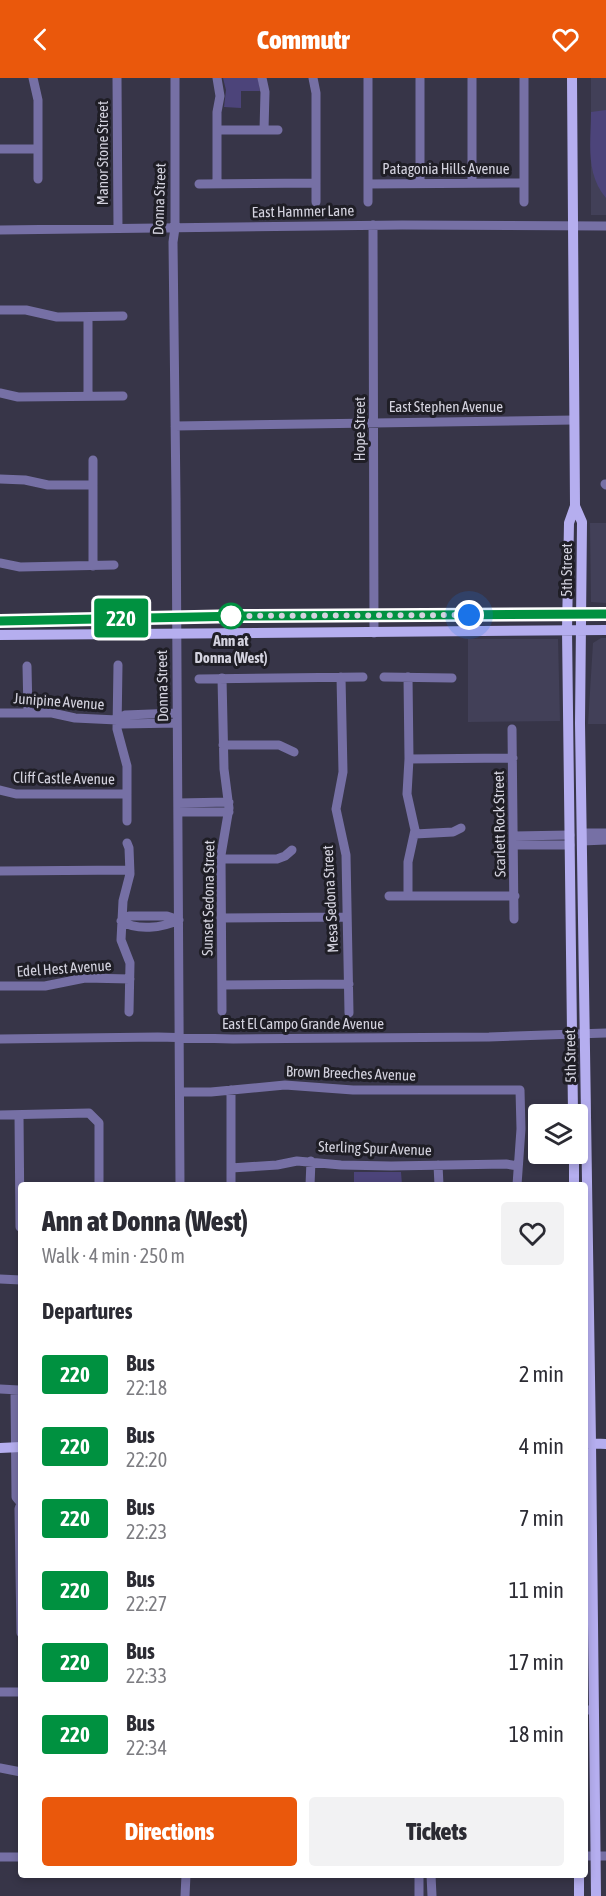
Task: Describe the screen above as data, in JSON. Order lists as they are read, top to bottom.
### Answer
{
  "streets": {
    "main road": ["5th Street"],
    "street": [
      "Manor Stone Street",
      "Patagonia Hills Avenue",
      "Donna Street",
      "East Hammer Lane",
      "East Stephen Avenue",
      "Hope Street",
      "Junipine Avenue",
      "Cliff Castle Avenue",
      "Scarlett Rock Street",
      "Sunset Sedona Street",
      "Mesa Sedona Street",
      "Edel Hest Avenue",
      "East El Campo Grande Avenue",
      "Brown Breeches Avenue",
      "Sterling Spur Avenue"
    ]
  },
  "crossings": [
    ["Manor Stone Street", "East Hammer Lane"],
    ["Donna Street", "East Hammer Lane"],
    ["Donna Street", "East Stephen Avenue"],
    ["Donna Street", "Junipine Avenue"],
    ["Donna Street", "East El Campo Grande Avenue"],
    ["Donna Street", "Brown Breeches Avenue"],
    ["East Hammer Lane", "Hope Street"],
    ["East Hammer Lane", "5th Street"],
    ["East Stephen Avenue", "Hope Street"],
    ["East Stephen Avenue", "5th Street"],
    ["5th Street", "East El Campo Grande Avenue"],
    ["Brown Breeches Avenue", "Sterling Spur Avenue"]
  ],
  "places": ["Ann at Donna (West)"],
  "lines": ["bus line 220"],
  "page": {
    "header": "Commutr",
    "on_map": "220",
    "heading": [
      ["Ann at Donna (West)", "Walk · 4 min · 250 m"],
      "Departures"
    ],
    "list": [
      {
        "mark": "220",
        "name": "Bus",
        "note": "22:18",
        "value": "2 min"
      },
      {
        "mark": "220",
        "name": "Bus",
        "note": "22:20",
        "value": "4 min"
      },
      {
        "mark": "220",
        "name": "Bus",
        "note": "22:23",
        "value": "7 min"
      },
      {
        "mark": "220",
        "name": "Bus",
        "note": "22:27",
        "value": "11 min"
      },
      {
        "mark": "220",
        "name": "Bus",
        "note": "22:33",
        "value": "17 min"
      },
      {
        "mark": "220",
        "name": "Bus",
        "note": "22:34",
        "value": "18 min"
      }
    ],
    "buttons": ["Directions", "Tickets"]
  }
}
